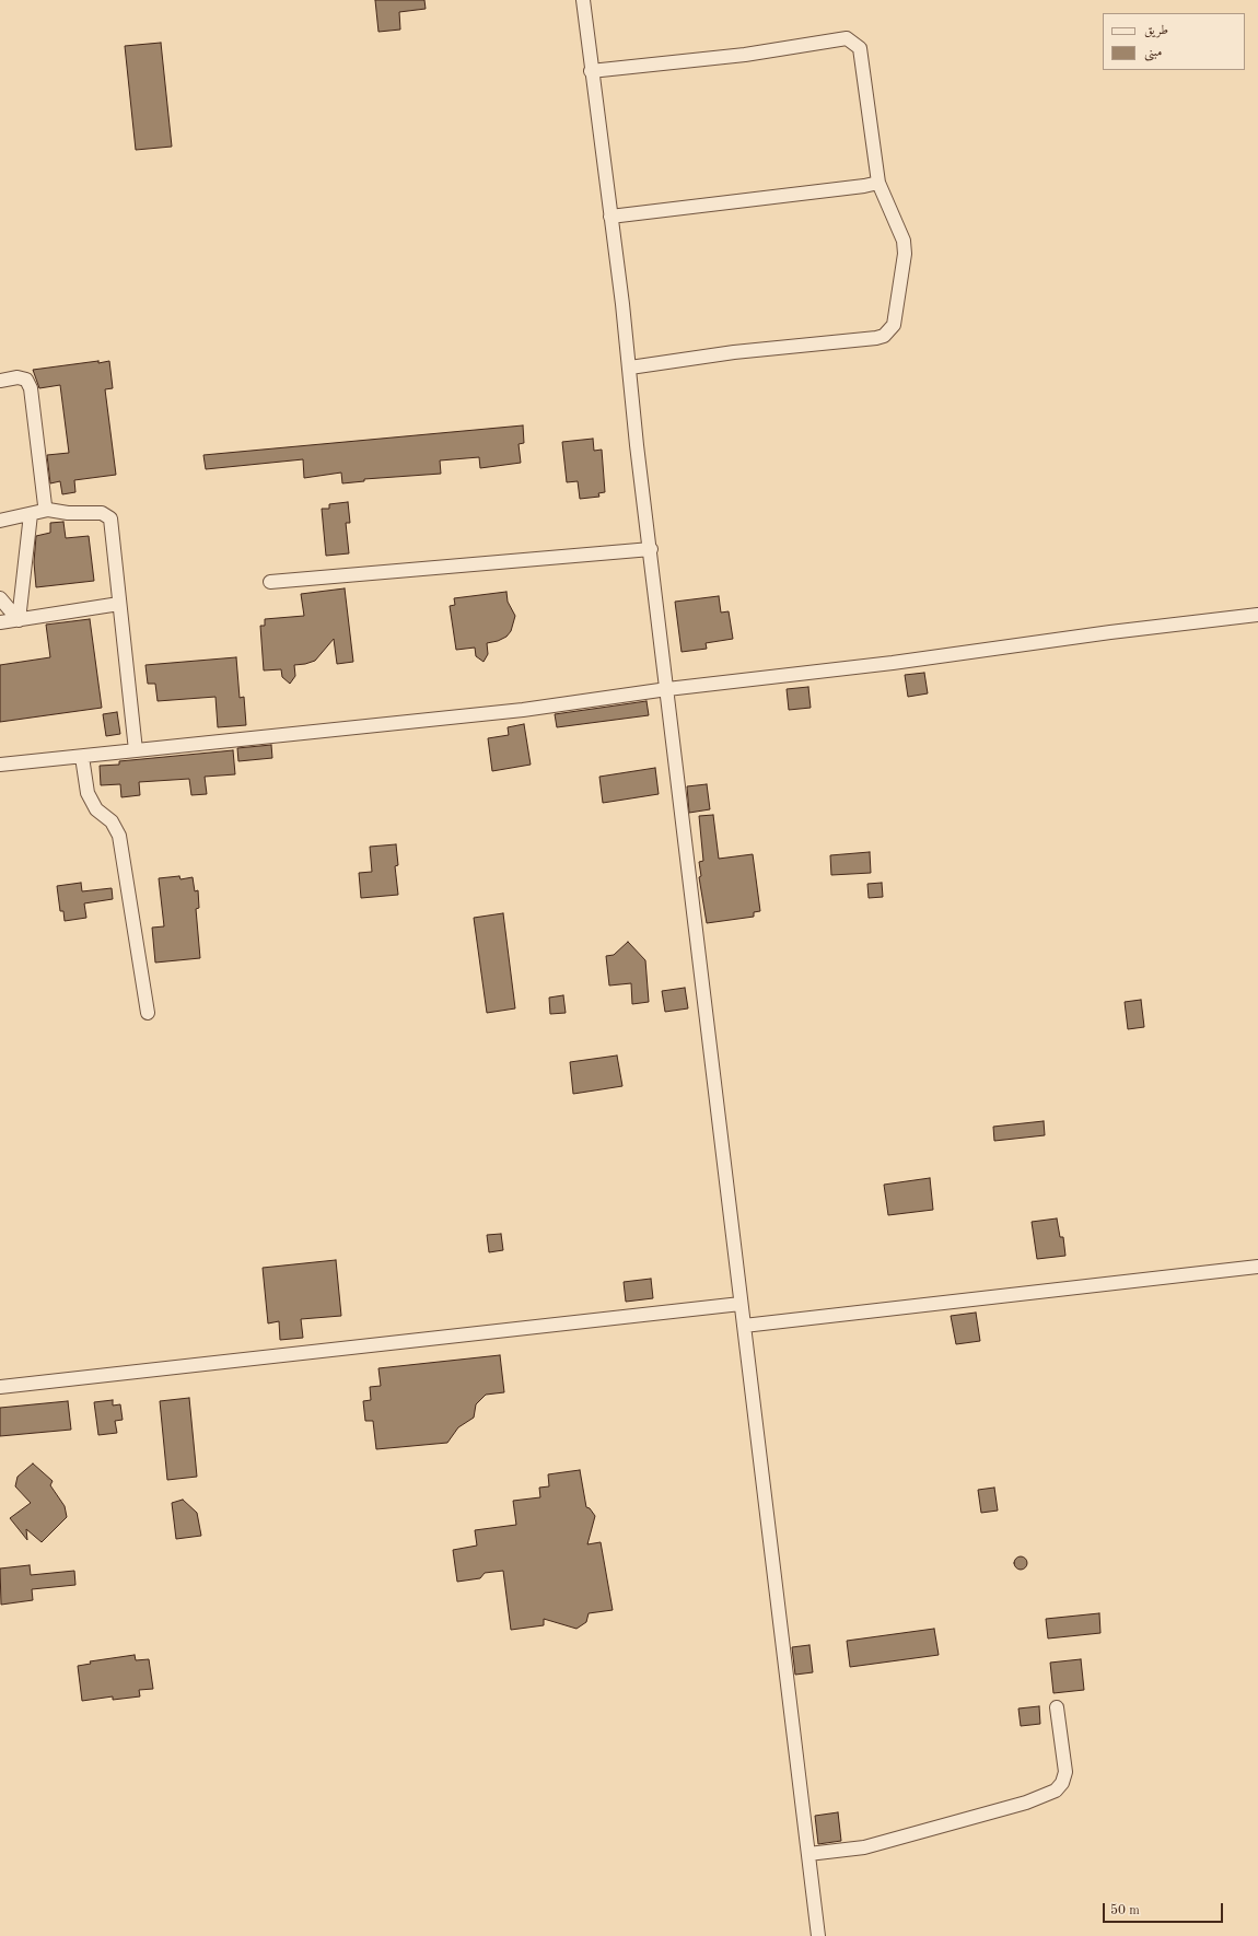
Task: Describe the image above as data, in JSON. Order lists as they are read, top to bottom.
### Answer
{
  "legend": ["طريق", "مبنى"],
  "scale_bar": "50 m"
}
